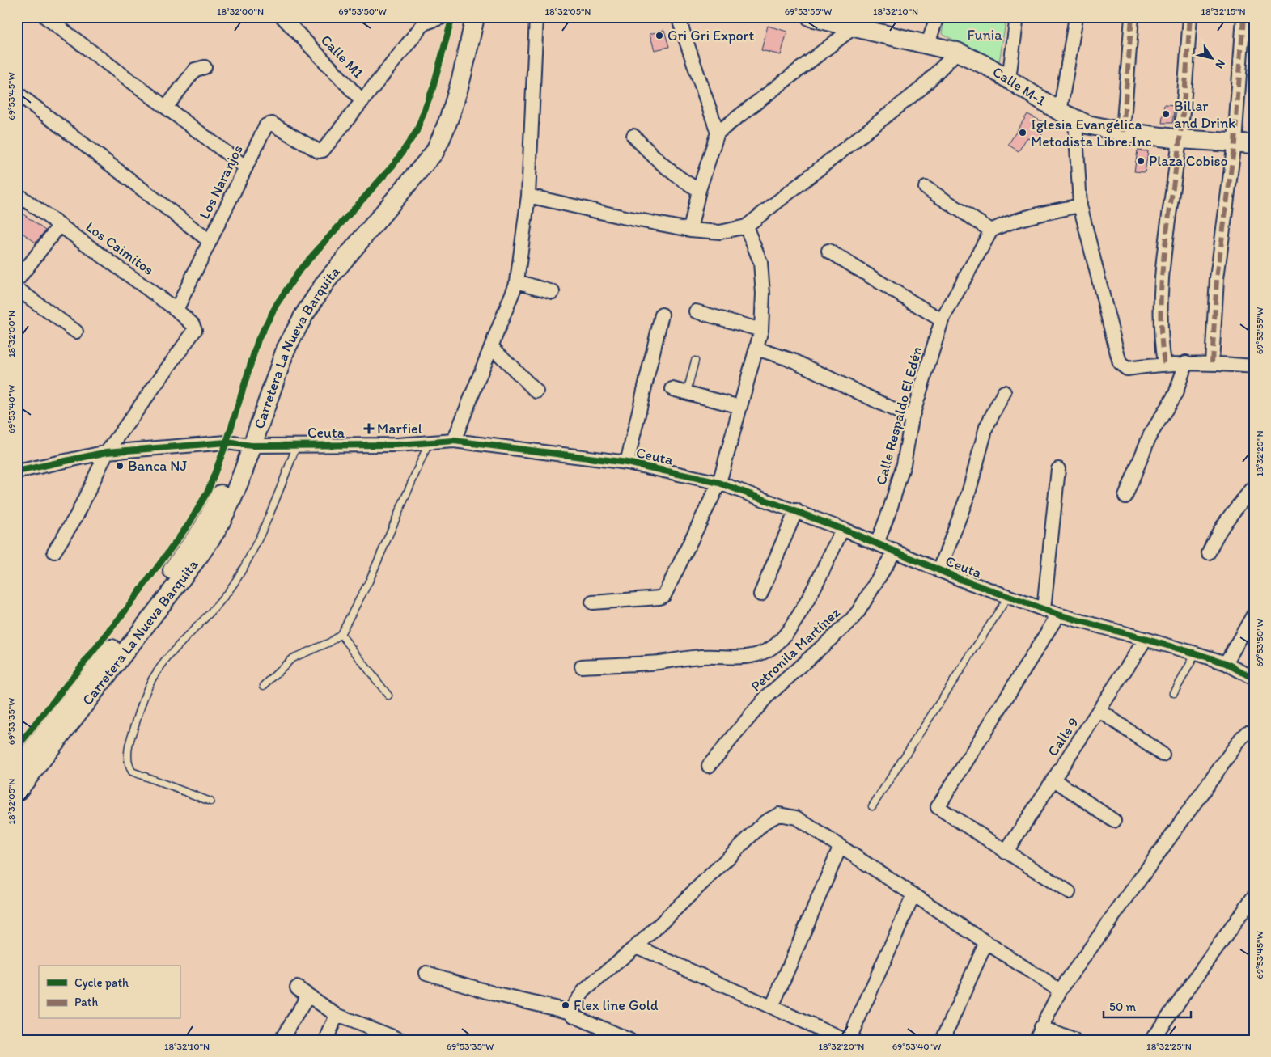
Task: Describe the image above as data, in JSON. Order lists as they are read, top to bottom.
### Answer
{
  "streets": {
    "street": [
      "Calle M1",
      "Calle M-1",
      "Los Naranjos",
      "Los Caimitos",
      "Carretera La Nueva Barquita",
      "Calle Respaldo El Edén",
      "Ceuta",
      "Petronila Martínez",
      "Calle 9"
    ]
  },
  "crossings": [
    ["Calle M1", "Los Naranjos"],
    ["Los Naranjos", "Los Caimitos"],
    ["Los Caimitos", "Ceuta"],
    ["Carretera La Nueva Barquita", "Ceuta"],
    ["Calle Respaldo El Edén", "Ceuta"],
    ["Ceuta", "Petronila Martínez"],
    ["Ceuta", "Calle 9"]
  ],
  "parks": ["Funia"],
  "places": {
    "other": [
      "Gri Gri Export",
      "Billar and Drink",
      "Iglesia Evangélica Metodista Libre.Inc",
      "Plaza Cobiso",
      "Banca NJ",
      "Flex line Gold"
    ],
    "health": ["Marfiel"]
  },
  "legend": ["Cycle path", "Path"],
  "scale_bar": "50 m",
  "north": "bottom right",
  "coordinates": [
    "18°32'00\"N",
    "69°53'50\"W",
    "18°32'05\"N",
    "69°53'55\"W",
    "18°32'10\"N",
    "18°32'15\"N",
    "69°53'45\"W",
    "69°53'40\"W",
    "18°32'20\"N",
    "69°53'35\"W",
    "18°32'25\"N"
  ]
}
